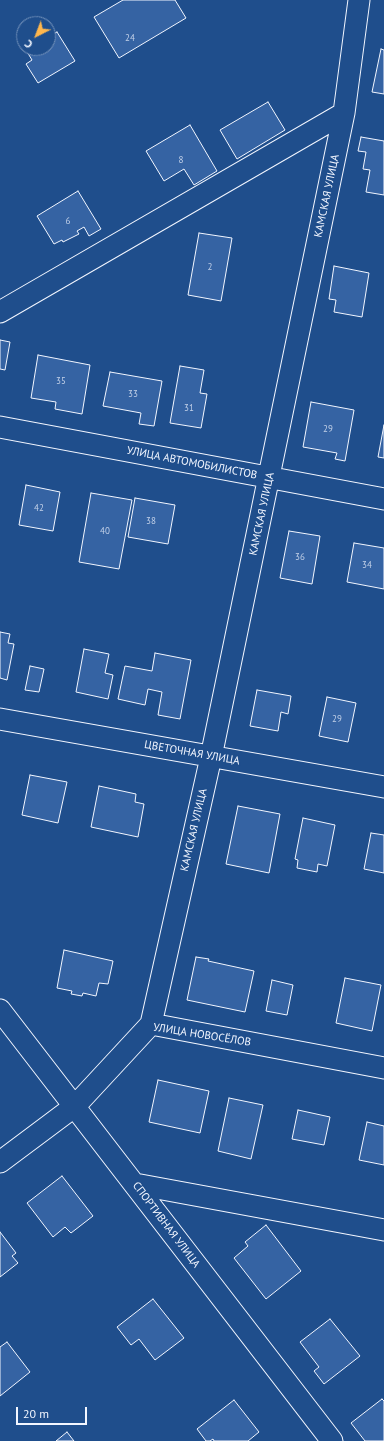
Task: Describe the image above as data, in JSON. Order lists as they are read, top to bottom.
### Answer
{
  "streets": {
    "street": [
      "КАМСКАЯ УЛИЦА",
      "УЛИЦА АВТОМОБИЛИСТОВ",
      "ЦВЕТОЧНАЯ УЛИЦА",
      "УЛИЦА НОВОСЁЛОВ",
      "СПОРТИВНАЯ УЛИЦА"
    ]
  },
  "crossings": [
    ["КАМСКАЯ УЛИЦА", "УЛИЦА АВТОМОБИЛИСТОВ"],
    ["КАМСКАЯ УЛИЦА", "ЦВЕТОЧНАЯ УЛИЦА"],
    ["КАМСКАЯ УЛИЦА", "УЛИЦА НОВОСЁЛОВ"],
    ["УЛИЦА НОВОСЁЛОВ", "СПОРТИВНАЯ УЛИЦА"]
  ],
  "house_numbers": [
    "24",
    "8",
    "6",
    "2",
    "35",
    "33",
    "31",
    "29",
    "42",
    "38",
    "40",
    "36",
    "34",
    "29"
  ],
  "scale_bar": "20 m",
  "north": "bottom left"
}
